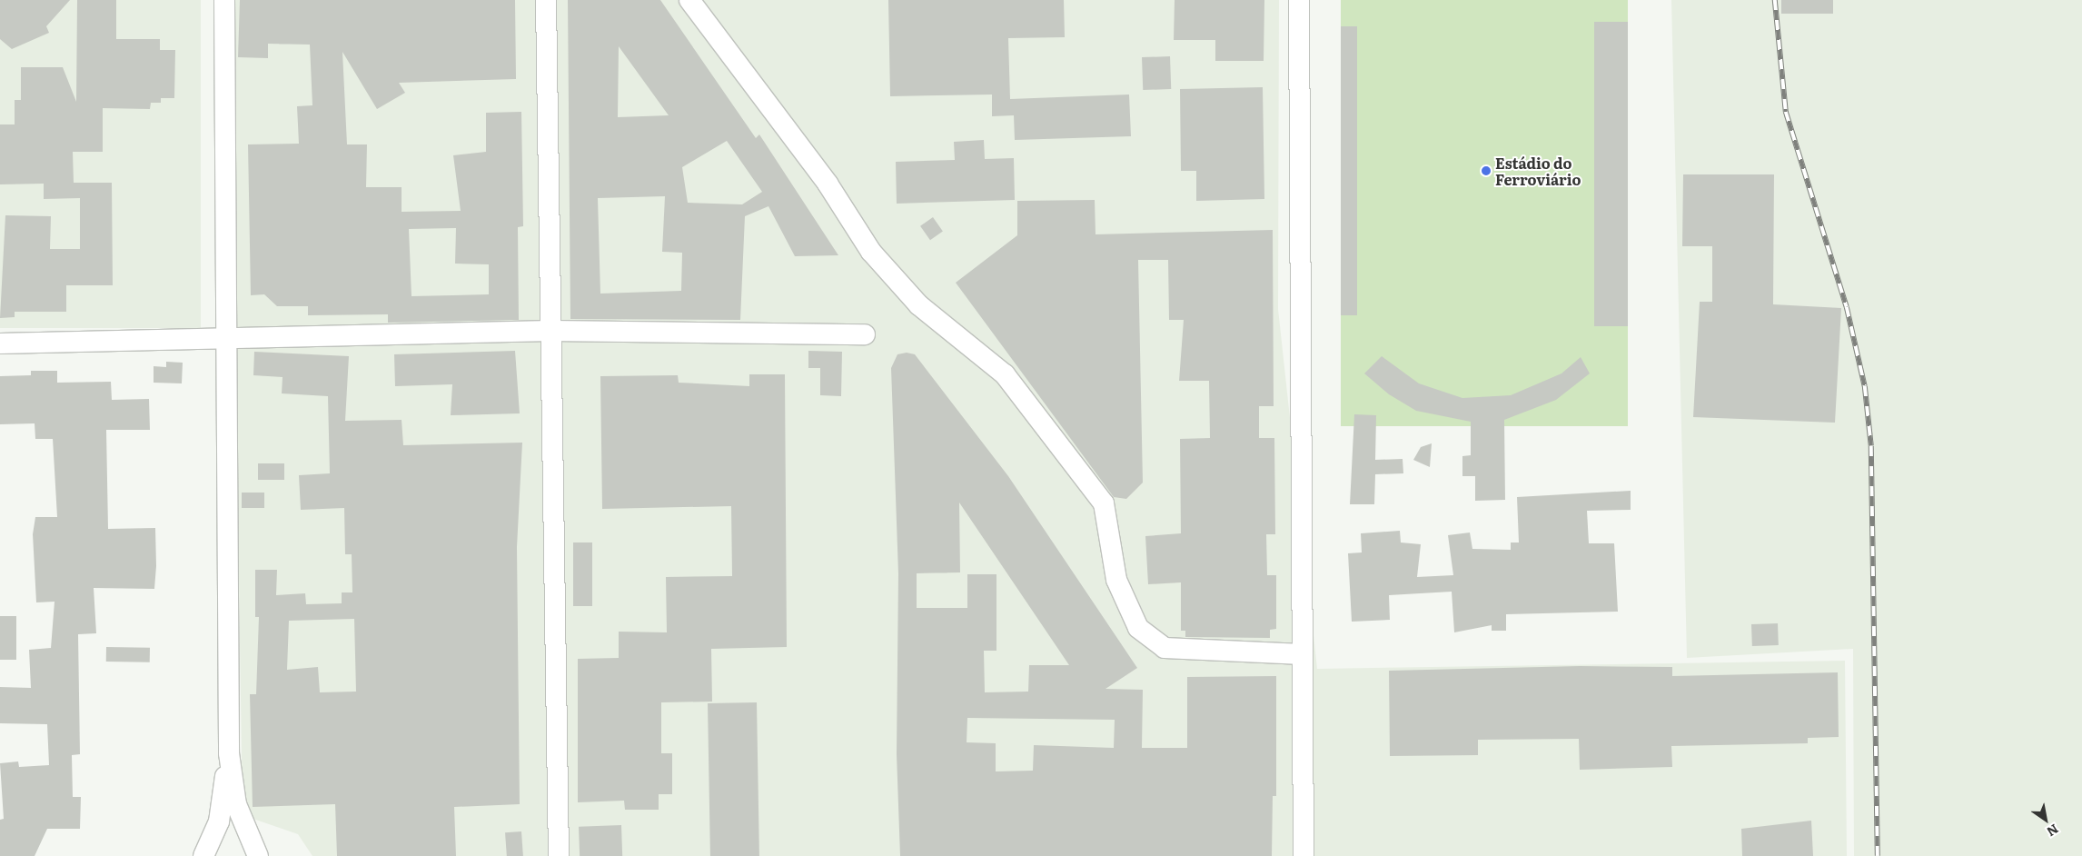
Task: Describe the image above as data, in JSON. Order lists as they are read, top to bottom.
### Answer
{
  "places": ["Estádio do Ferroviário"],
  "north": "bottom right"
}
